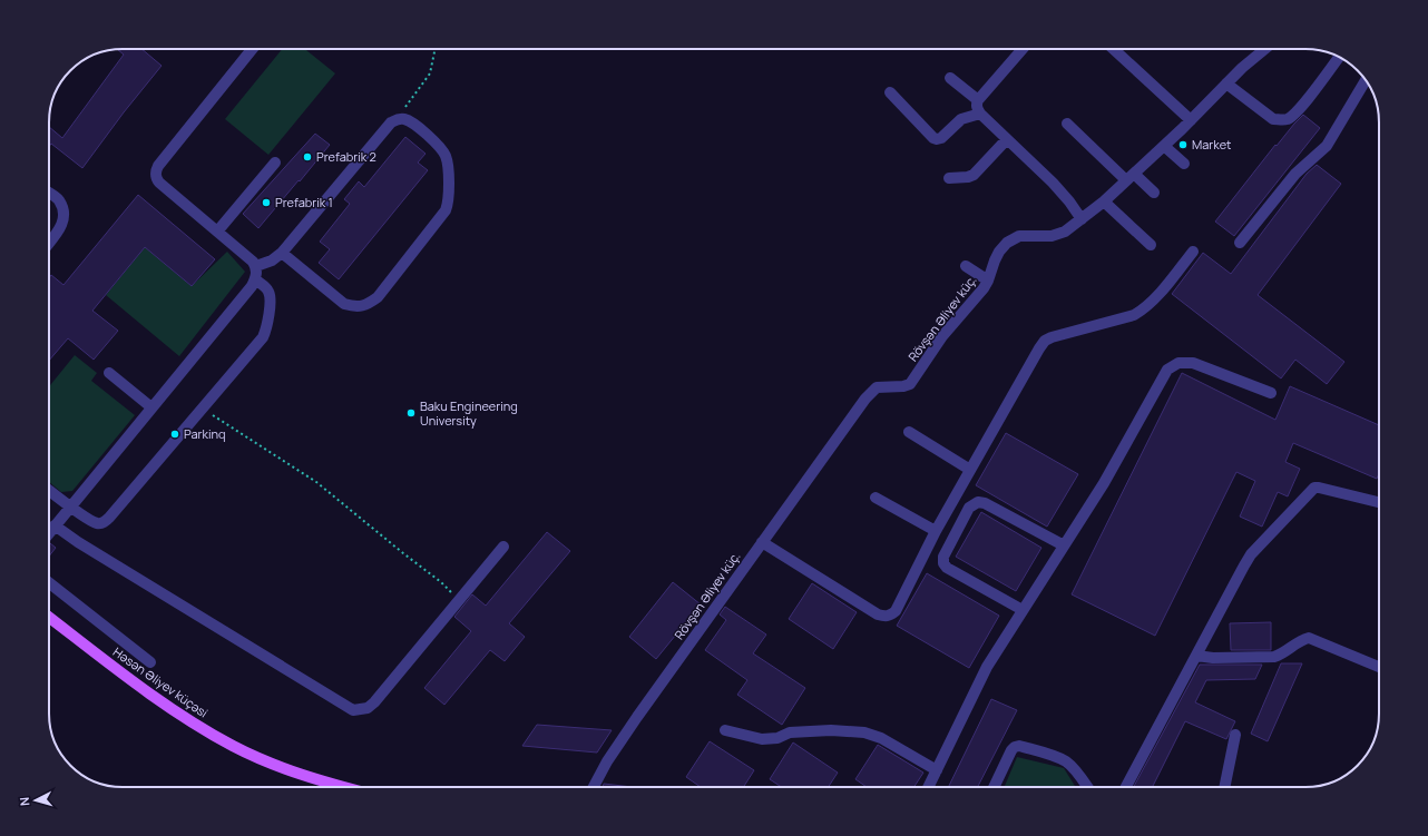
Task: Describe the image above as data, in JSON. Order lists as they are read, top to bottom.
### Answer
{
  "streets": {
    "main road": ["Həsən Əliyev küçəsi"],
    "street": ["Rövşən Əliyev küç."]
  },
  "places": [
    "Market",
    "Prefabrik 2",
    "Prefabrik 1",
    "Baku Engineering University",
    "Parkinq"
  ],
  "north": "left"
}
